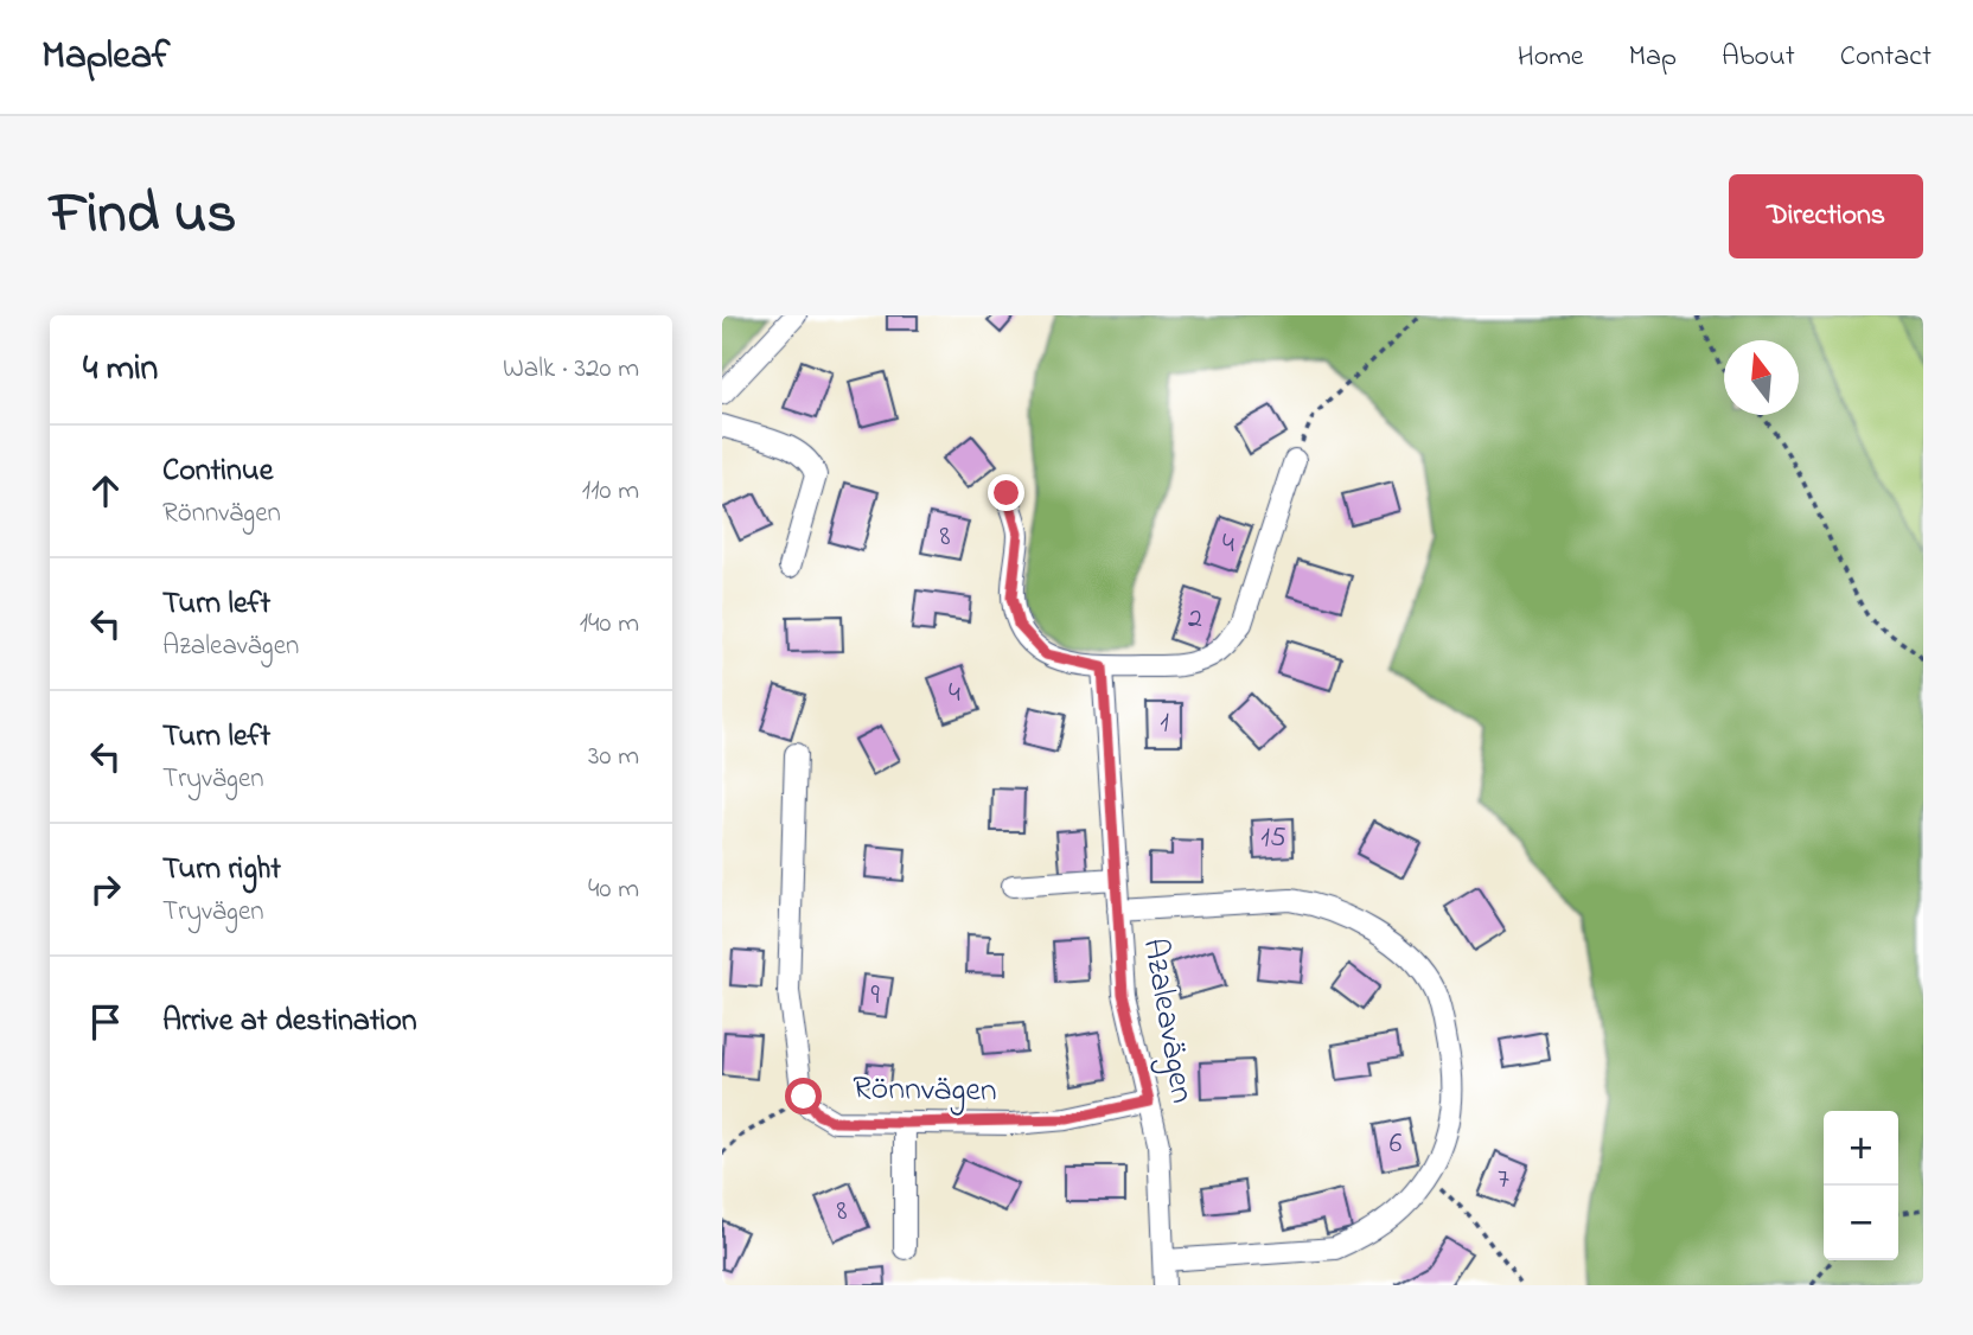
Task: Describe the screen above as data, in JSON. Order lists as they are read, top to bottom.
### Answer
{
  "streets": {
    "street": ["Azaleavägen", "Rönnvägen"]
  },
  "crossings": [
    ["Azaleavägen", "Rönnvägen"]
  ],
  "house_numbers": [
    "8",
    "4",
    "2",
    "4",
    "1",
    "15",
    "9",
    "6",
    "7",
    "8"
  ],
  "north": "top",
  "page": {
    "header": "Mapleaf",
    "nav": [
      "Home",
      "Map",
      "About",
      "Contact"
    ],
    "title": "Find us",
    "buttons": "Directions",
    "heading": ["4 min", "Walk · 320 m"],
    "list": [
      ["Continue", "Rönnvägen", "110 m"],
      ["Turn left", "Azaleavägen", "140 m"],
      ["Turn left", "Tryvägen", "30 m"],
      ["Turn right", "Tryvägen", "40 m"],
      "Arrive at destination"
    ],
    "map_buttons": ["+", "−"]
  }
}
